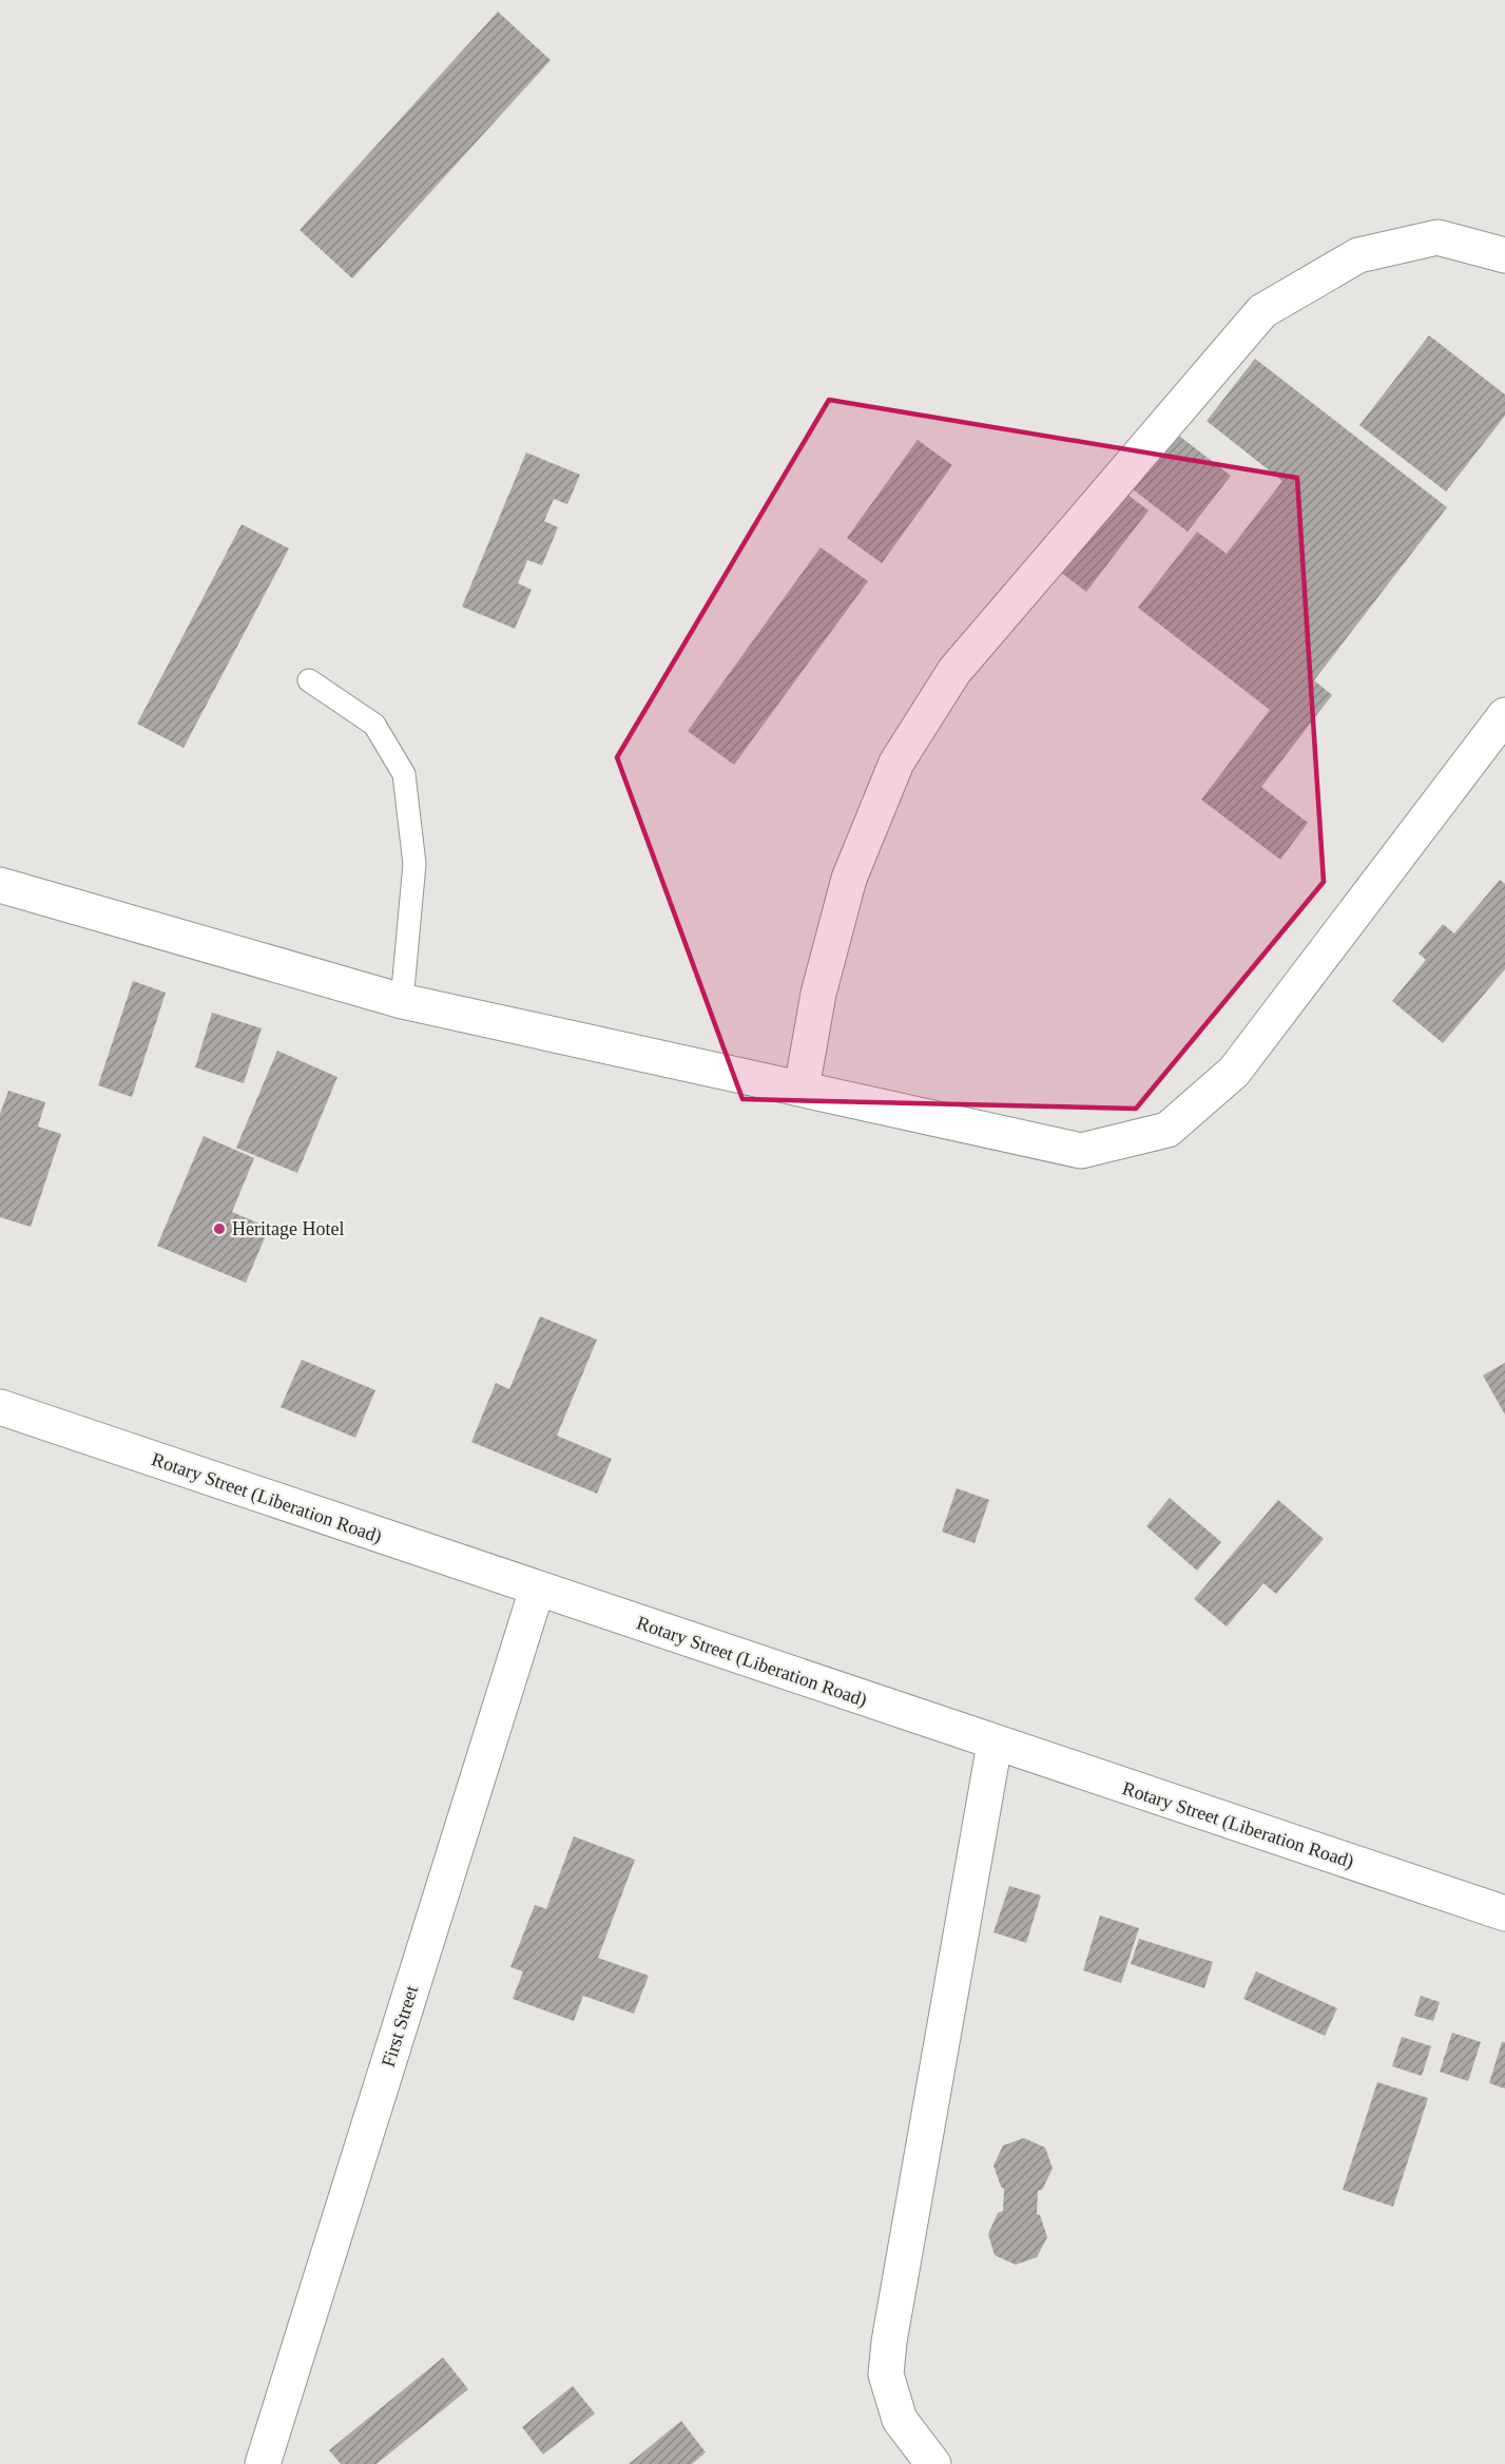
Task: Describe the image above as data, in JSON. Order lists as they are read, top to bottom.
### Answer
{
  "streets": {
    "street": ["Rotary Street (Liberation Road)", "First Street"]
  },
  "crossings": [
    ["Rotary Street (Liberation Road)", "First Street"]
  ],
  "places": ["Heritage Hotel"]
}
